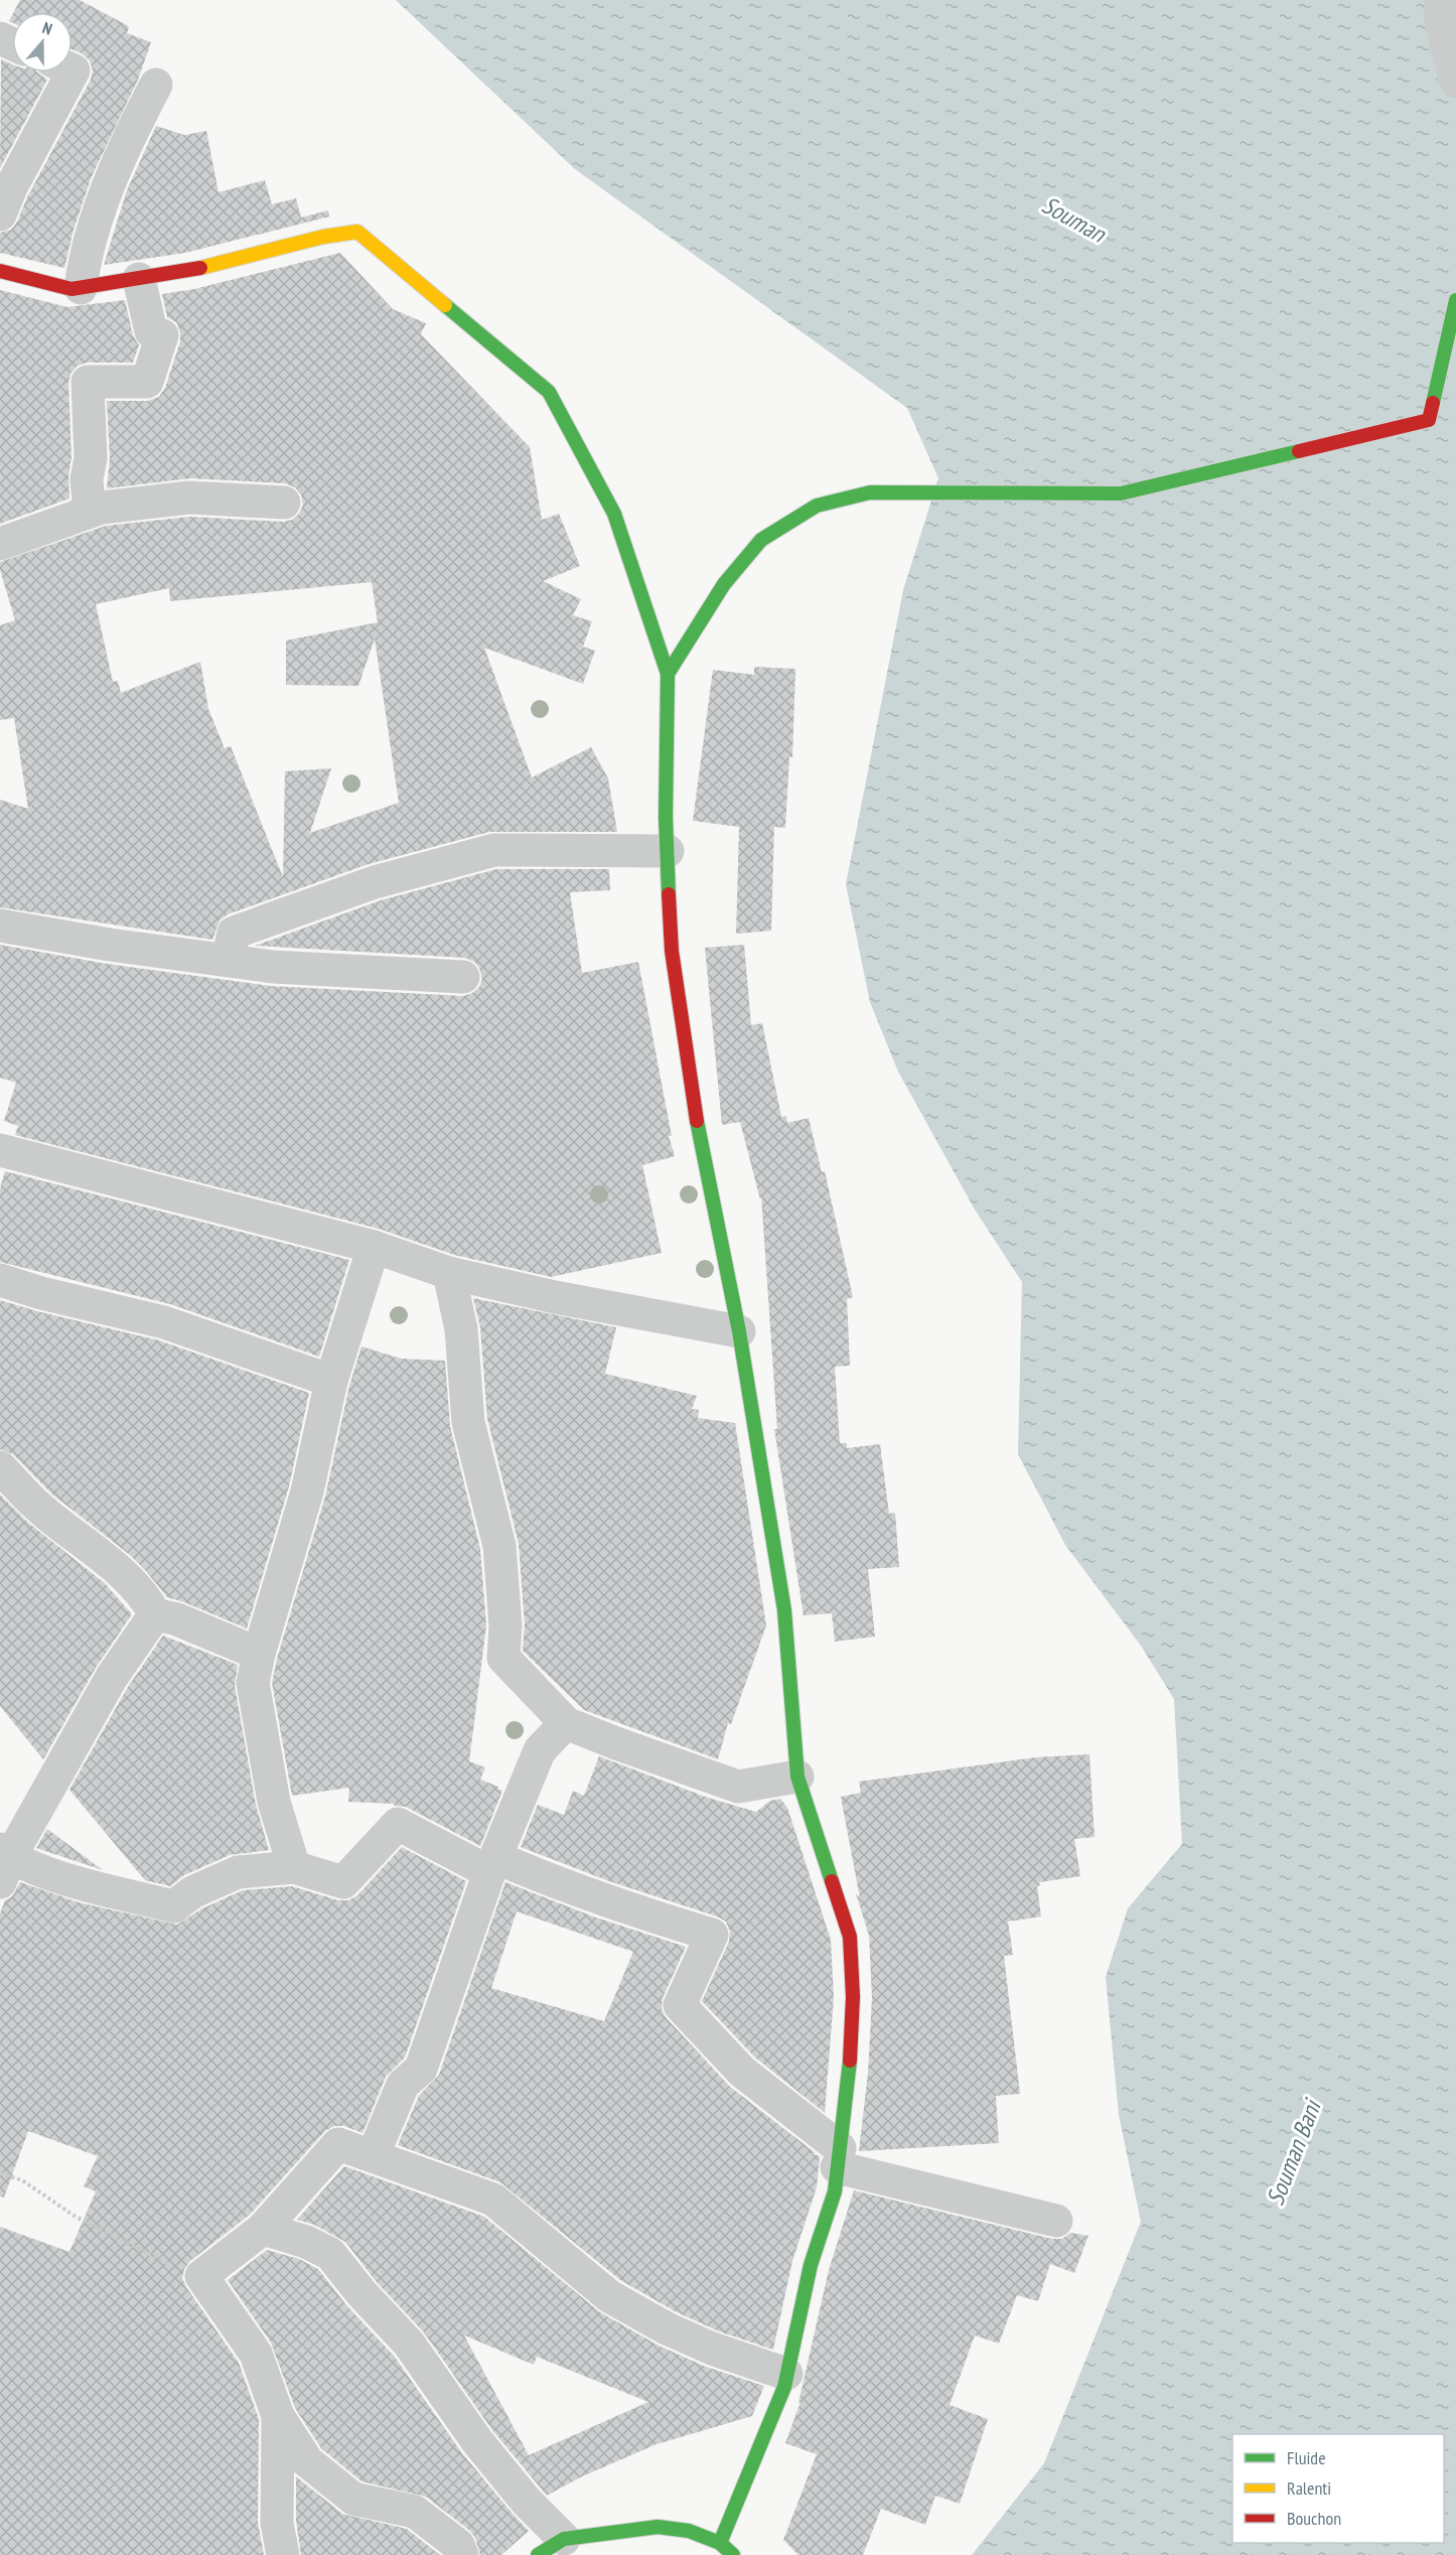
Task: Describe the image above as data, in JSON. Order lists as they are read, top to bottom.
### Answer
{
  "water": ["Souman", "Souman Bani"],
  "legend": ["Fluide", "Ralenti", "Bouchon"],
  "north": "top"
}
